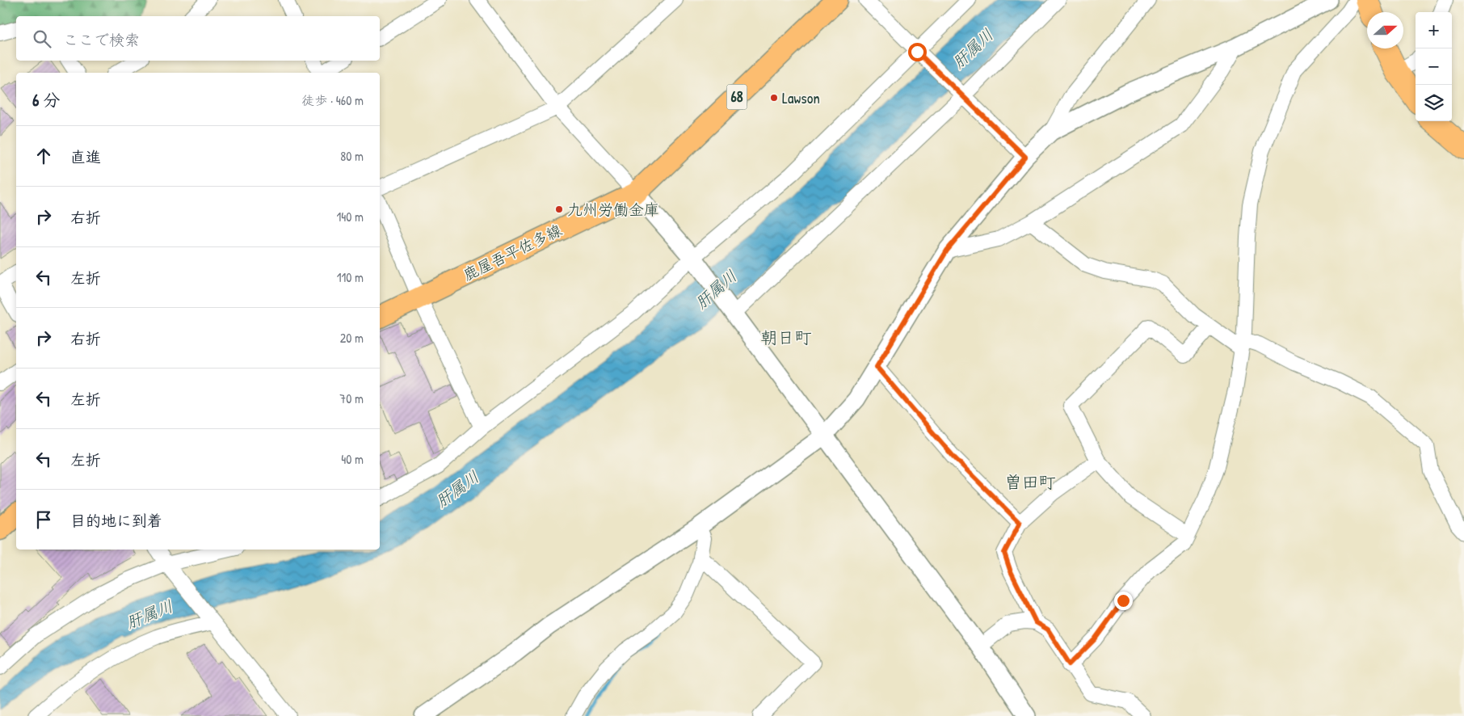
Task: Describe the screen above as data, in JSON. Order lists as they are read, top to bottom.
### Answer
{
  "streets": {
    "main road": ["68", "鹿屋吾平佐多線"]
  },
  "districts": ["朝日町", "曽田町"],
  "water": ["肝属川"],
  "places": ["Lawson", "九州労働金庫"],
  "north": "right",
  "page": {
    "map_buttons": ["+", "−"],
    "search": "ここで検索",
    "heading": ["6 分", "徒歩 · 460 m"],
    "list": [
      ["直進", "80 m"],
      ["右折", "140 m"],
      ["左折", "110 m"],
      ["右折", "20 m"],
      ["左折", "70 m"],
      ["左折", "40 m"],
      "目的地に到着"
    ]
  }
}
